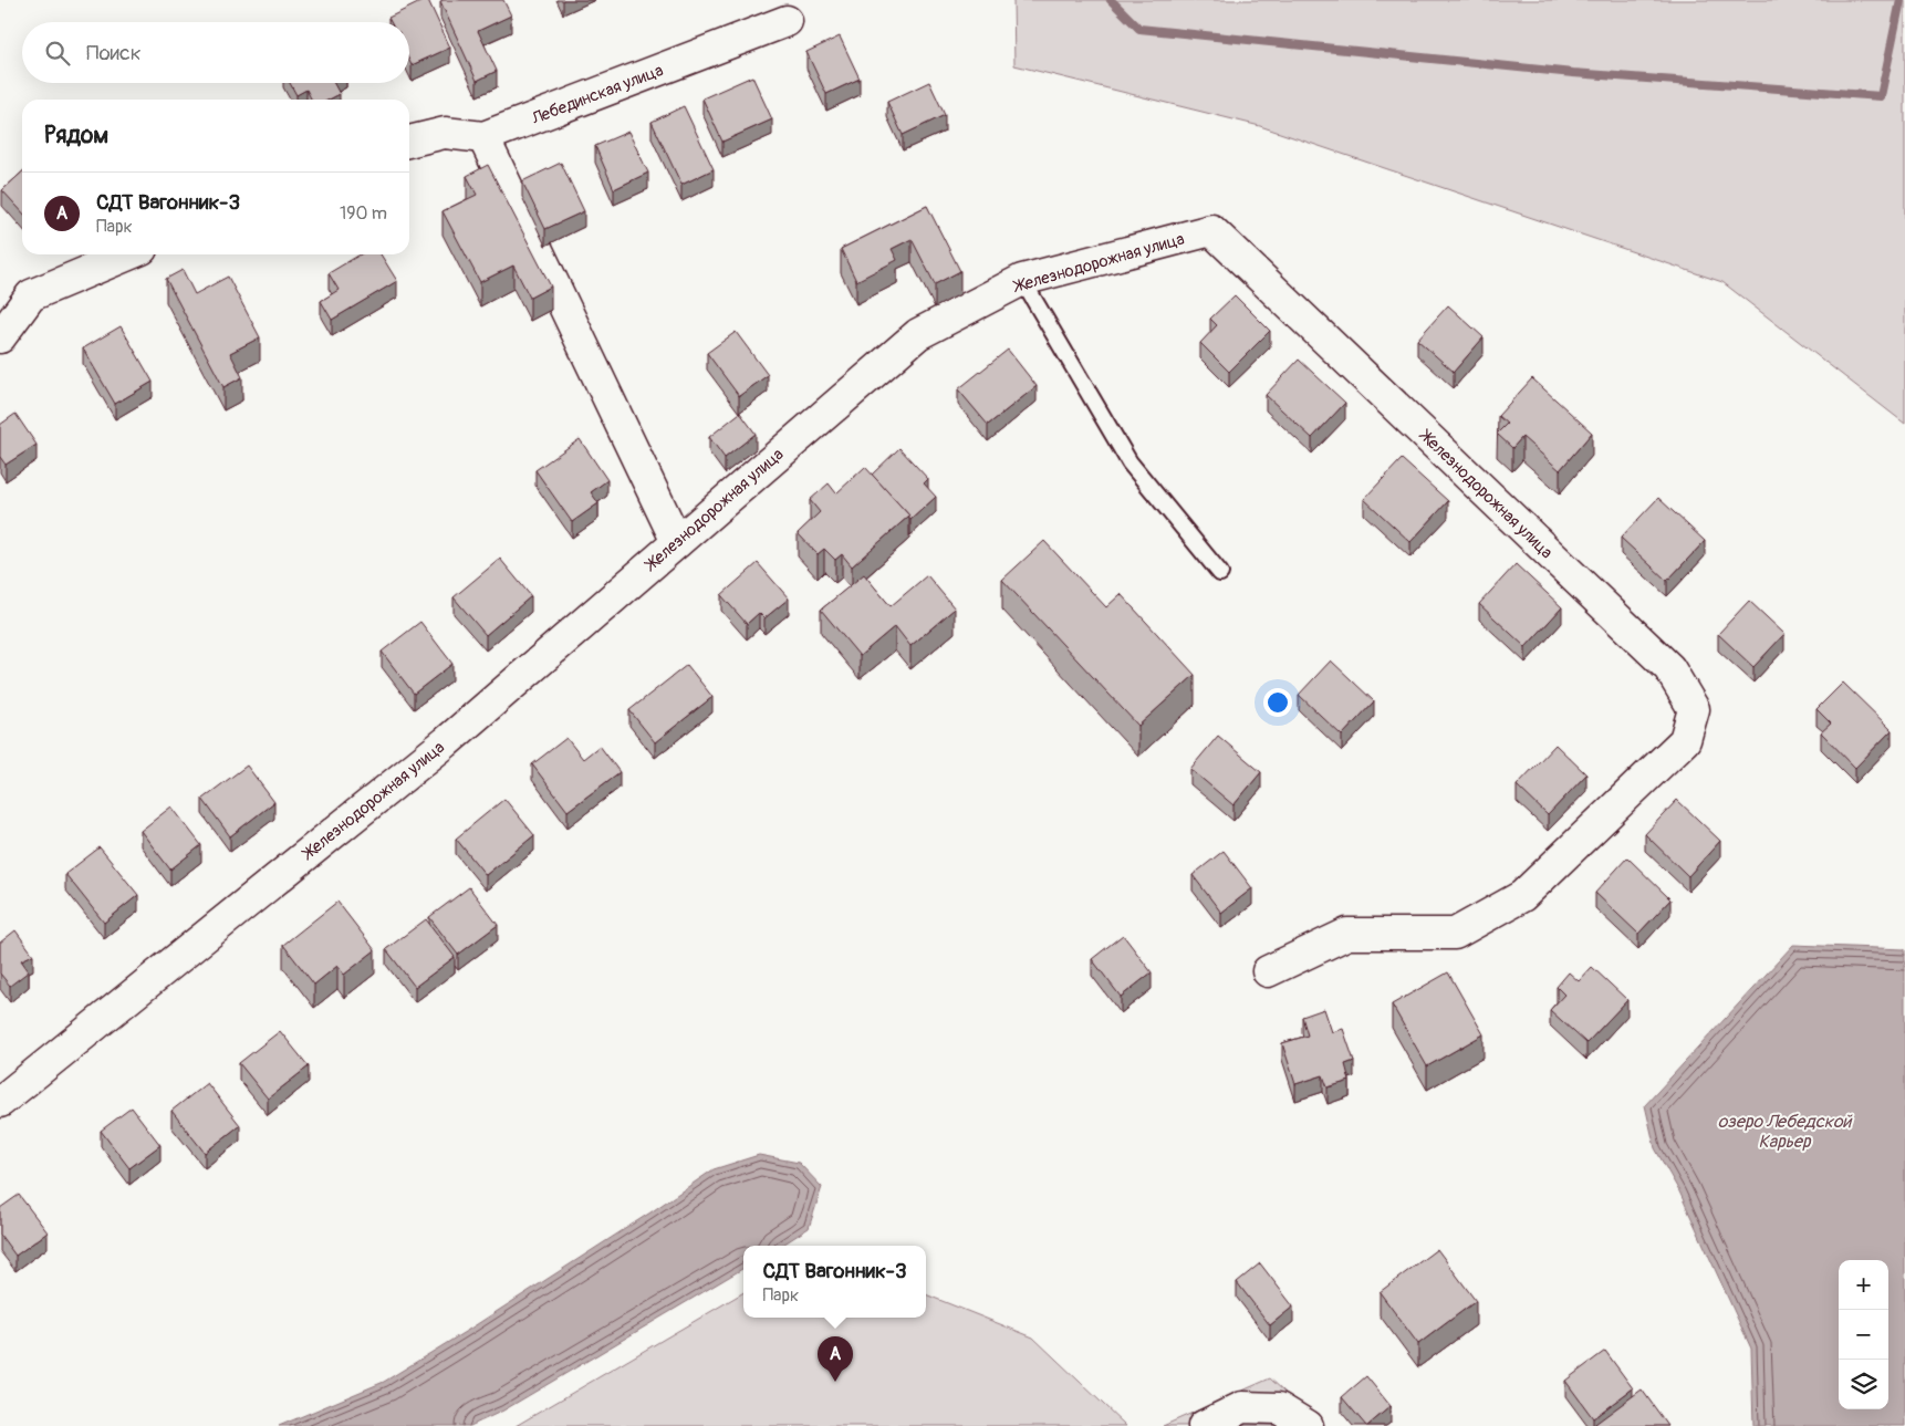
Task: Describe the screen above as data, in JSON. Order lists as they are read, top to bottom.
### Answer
{
  "streets": {
    "street": ["Лебединская улица", "Железнодорожная улица"]
  },
  "water": ["озеро Лебедской Карьер"],
  "page": {
    "search": "Поиск",
    "heading": "Рядом",
    "list": [
      {
        "mark": "A",
        "name": "СДТ Вагонник-3",
        "note": "Парк",
        "value": "190 m"
      }
    ],
    "popup": ["СДТ Вагонник-3", "Парк"],
    "map_buttons": ["+", "−"],
    "pins": "A"
  }
}
